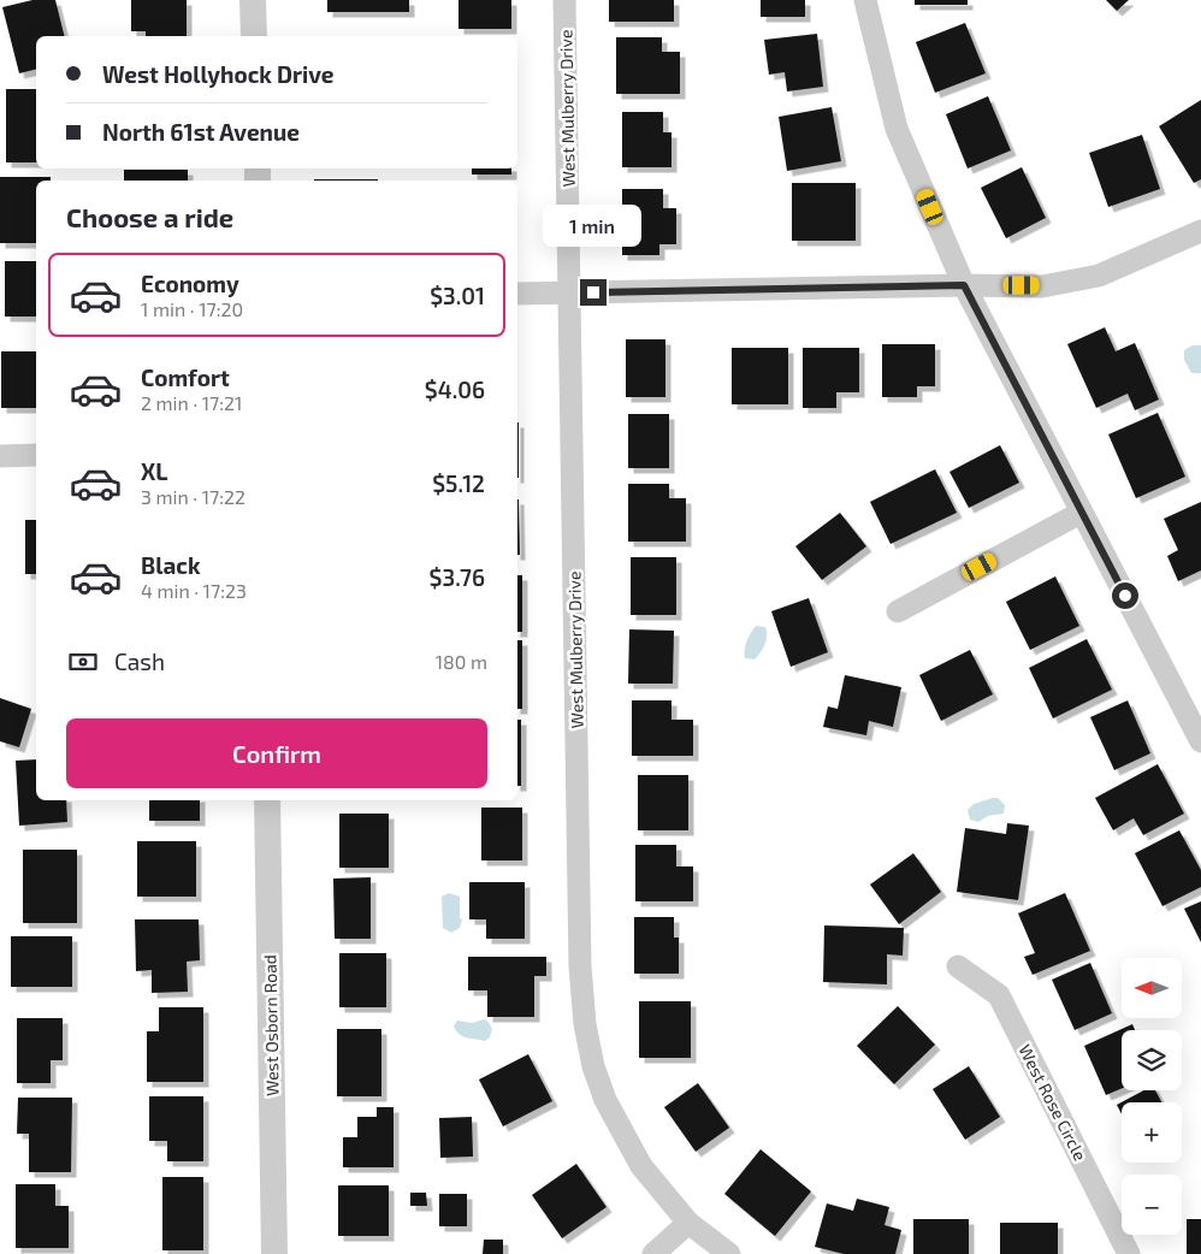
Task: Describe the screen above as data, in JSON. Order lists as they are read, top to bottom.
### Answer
{
  "streets": {
    "street": ["West Mulberry Drive", "West Osborn Road", "West Rose Circle"]
  },
  "north": "left",
  "page": {
    "banner": ["West Hollyhock Drive", "North 61st Avenue"],
    "heading": "Choose a ride",
    "bubble": "1 min",
    "list": [
      {
        "name": "Economy",
        "note": "1 min · 17:20",
        "value": "$3.01"
      },
      {
        "name": "Comfort",
        "note": "2 min · 17:21",
        "value": "$4.06"
      },
      {
        "name": "XL",
        "note": "3 min · 17:22",
        "value": "$5.12"
      },
      {
        "name": "Black",
        "note": "4 min · 17:23",
        "value": "$3.76"
      }
    ],
    "pay": ["Cash", "180 m"],
    "buttons": "Confirm",
    "map_buttons": ["+", "−"]
  }
}
